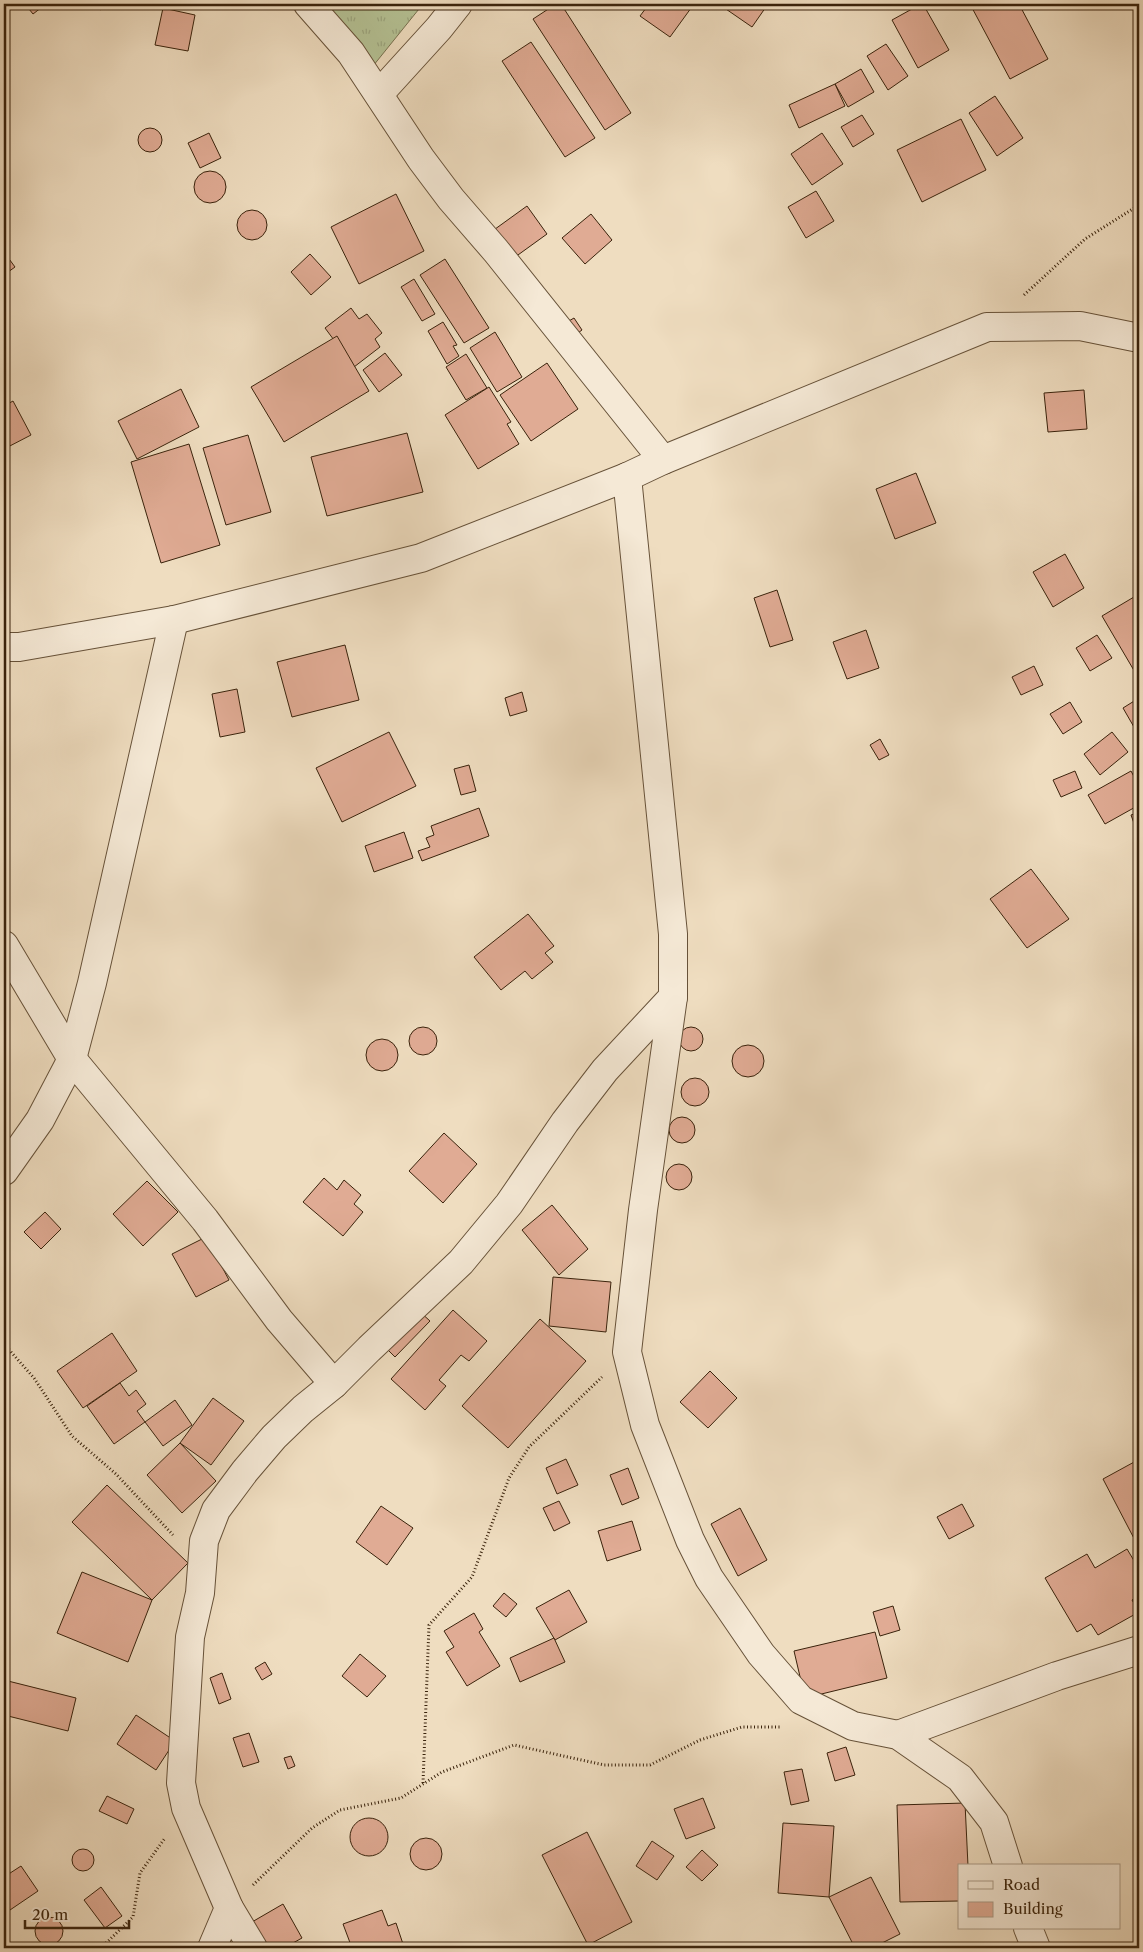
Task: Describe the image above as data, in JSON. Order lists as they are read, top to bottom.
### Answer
{
  "legend": ["Road", "Building"],
  "scale_bar": "20 m"
}
